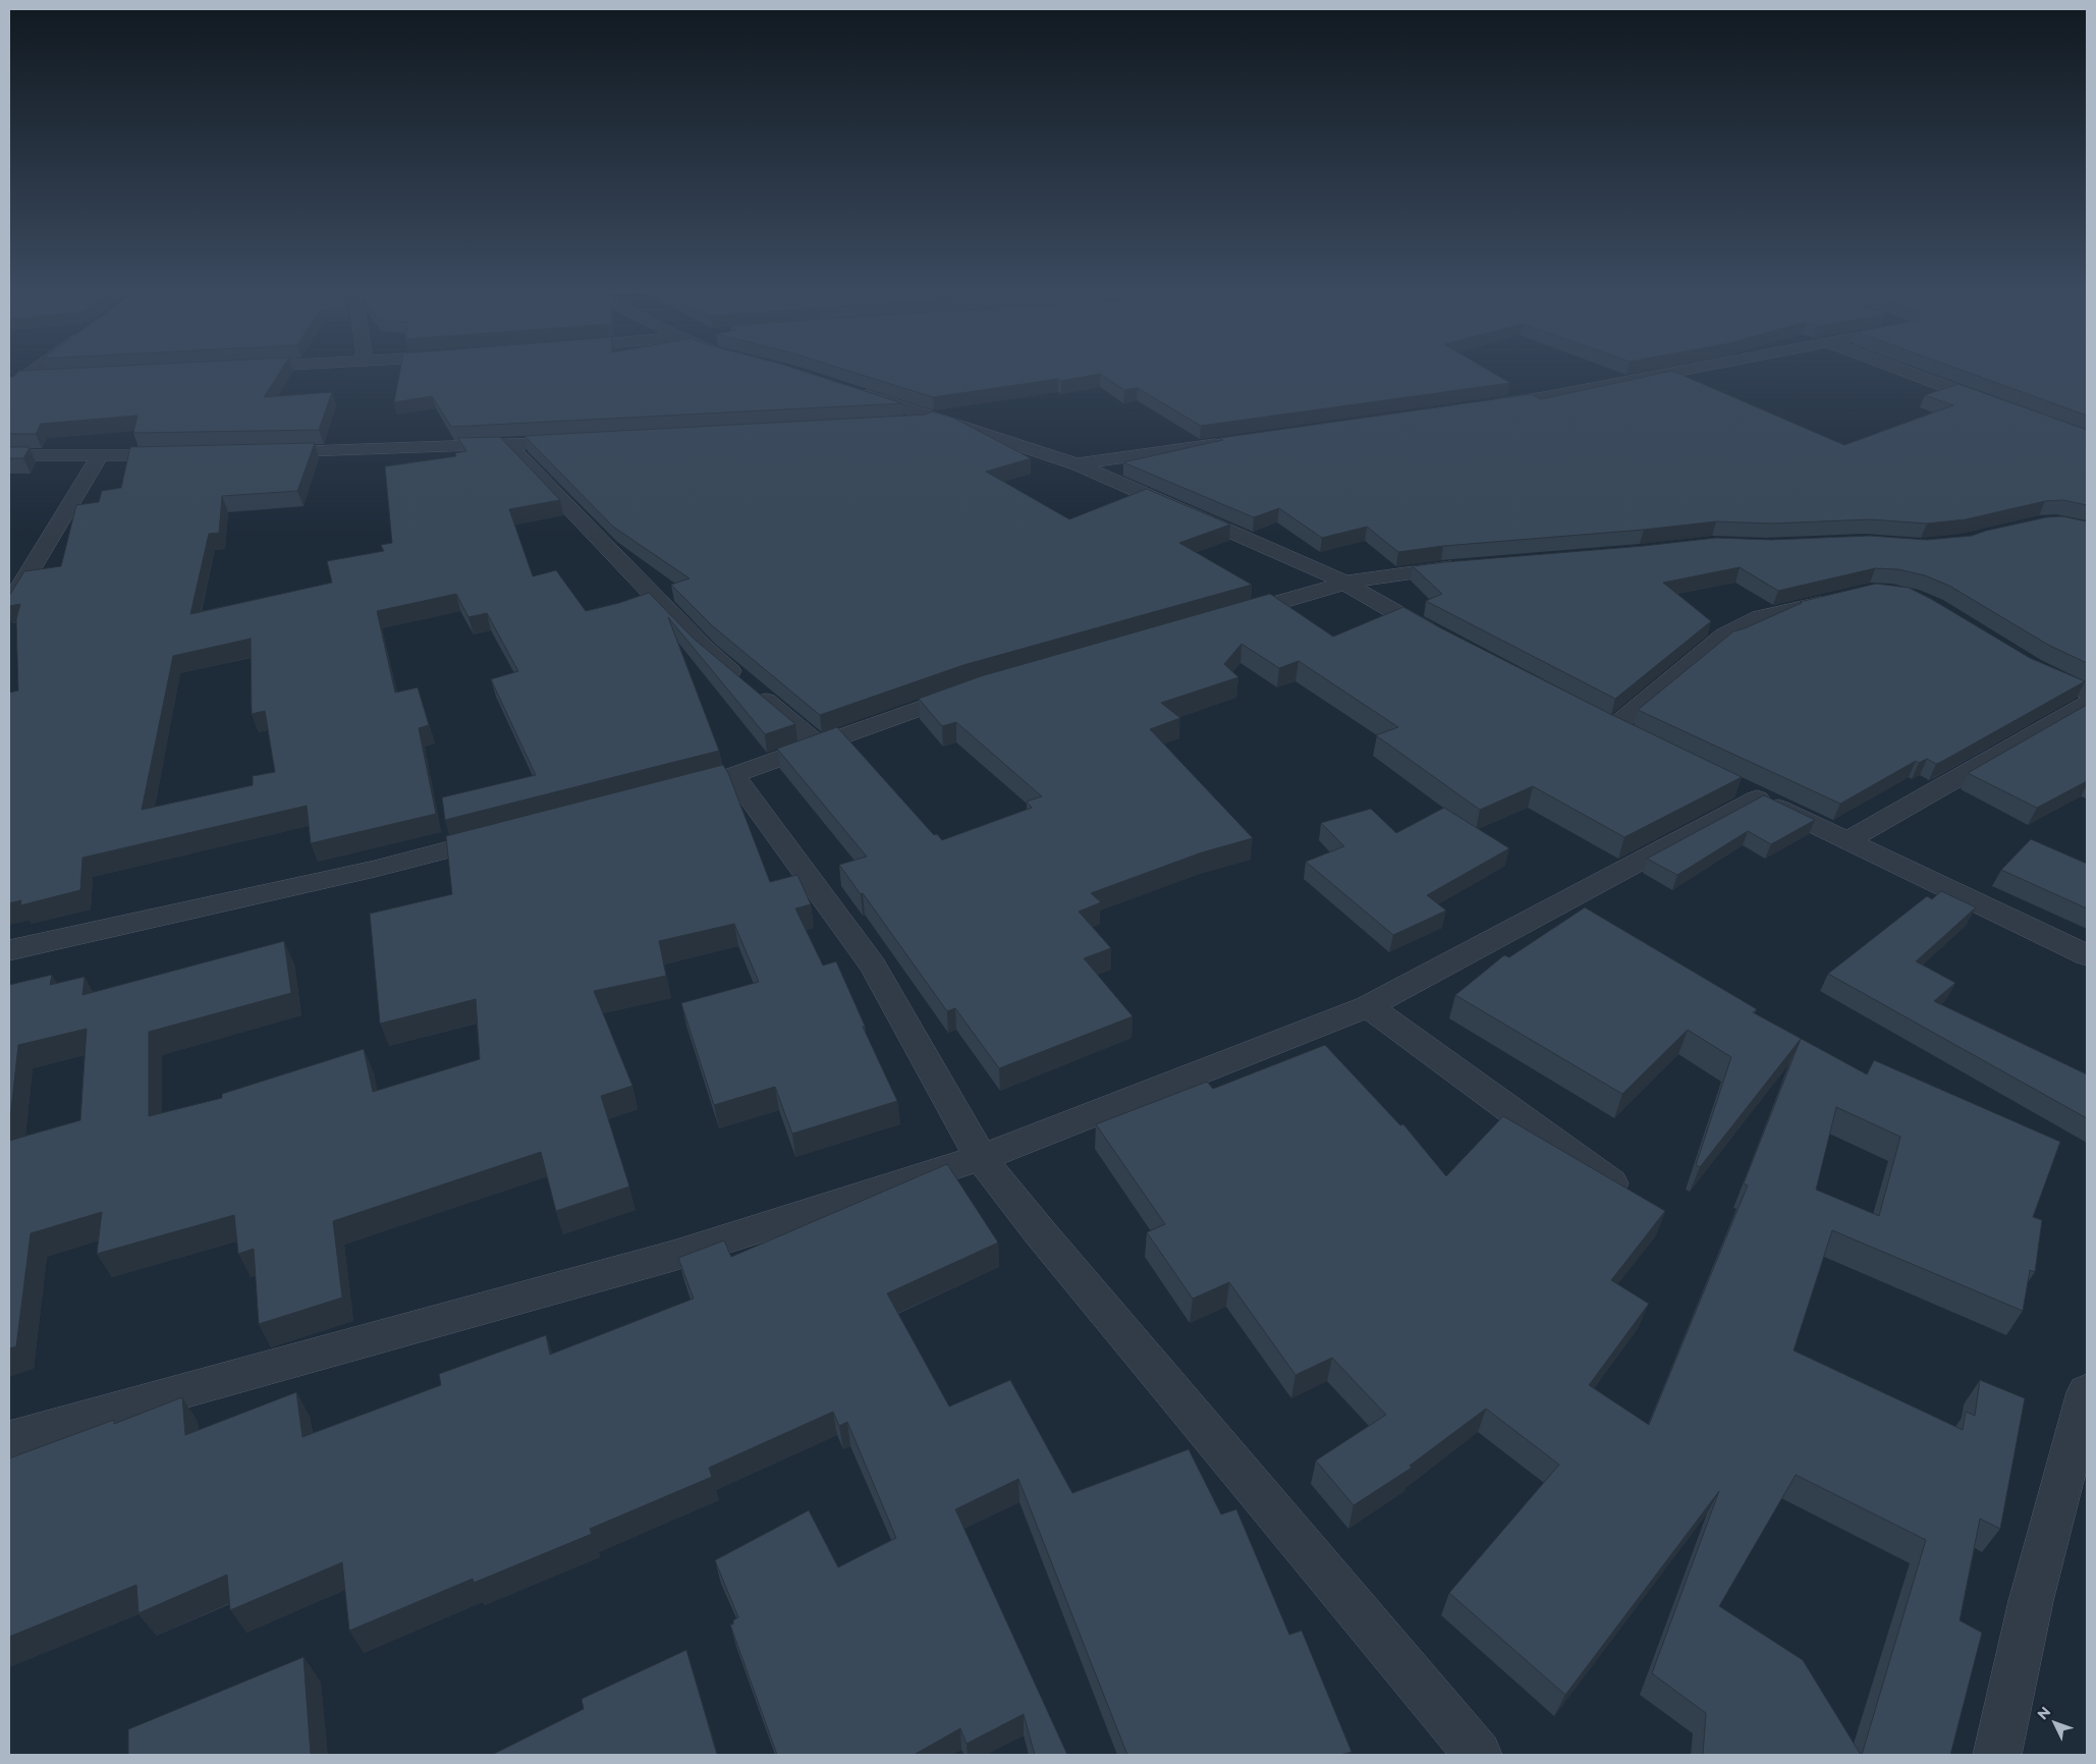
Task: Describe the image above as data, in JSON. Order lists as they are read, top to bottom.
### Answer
{
  "north": "top left"
}
